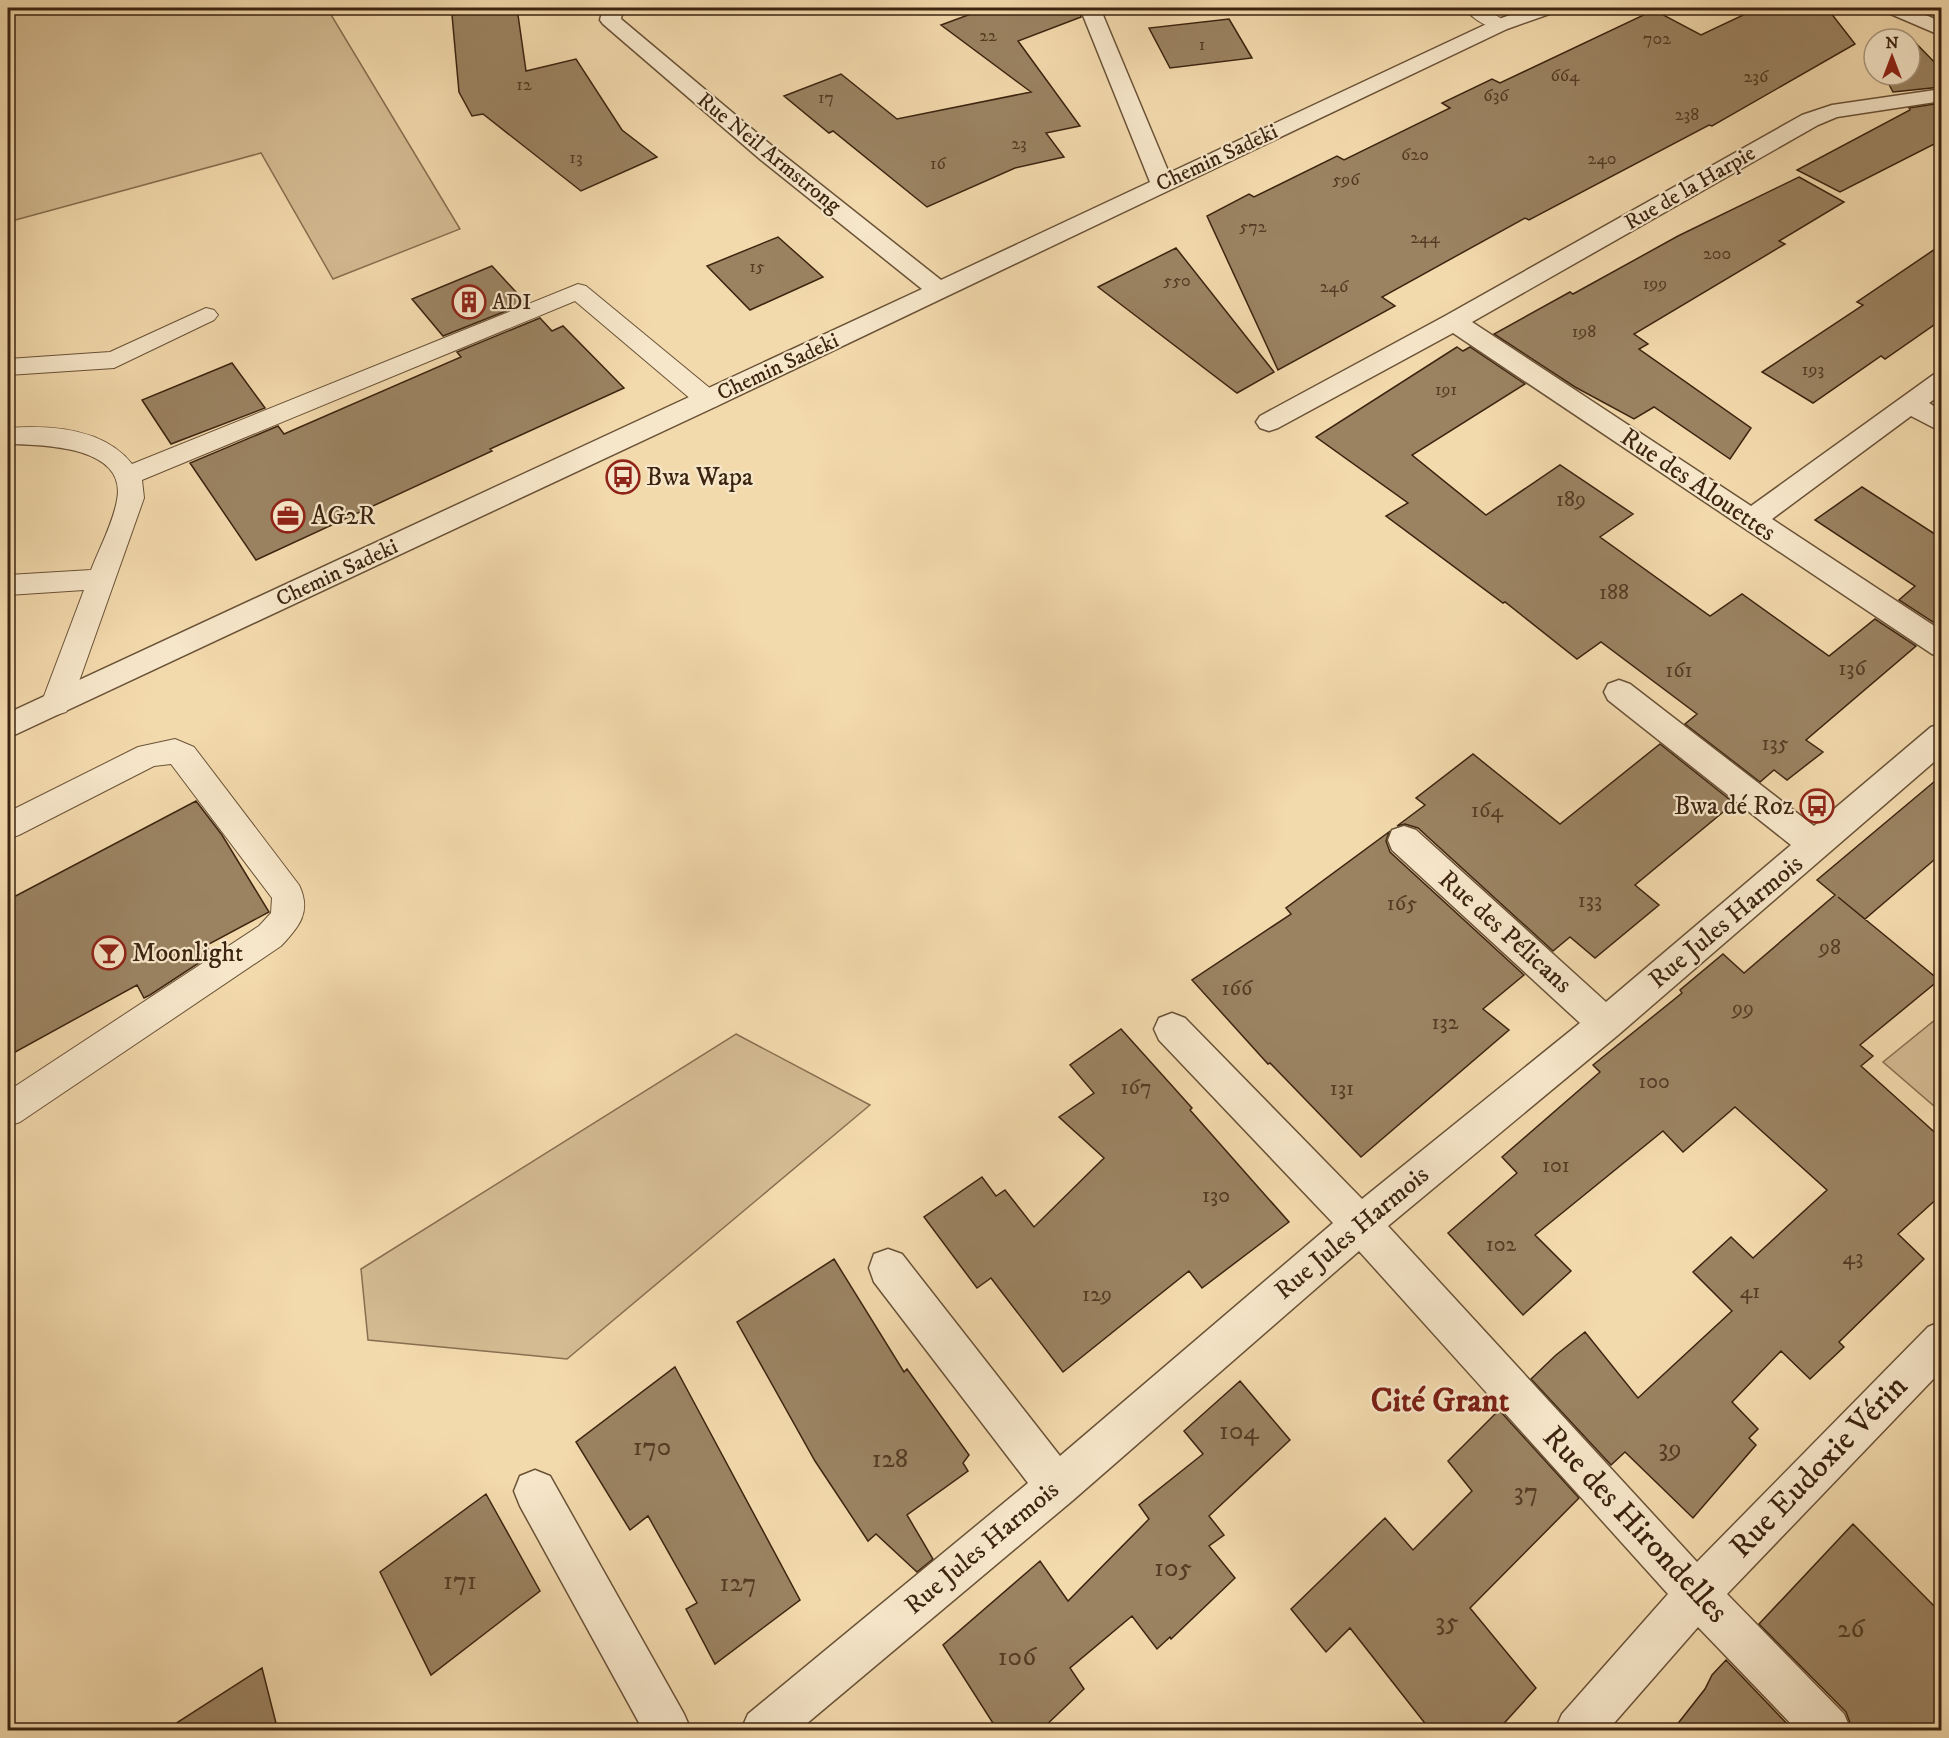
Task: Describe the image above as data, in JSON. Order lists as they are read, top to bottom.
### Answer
{
  "streets": {
    "street": [
      "Rue Neil Armstrong",
      "Chemin Sadeki",
      "Rue de la Harpie",
      "Rue des Alouettes",
      "Rue Jules Harmois",
      "Rue des Pélicans",
      "Rue Eudoxie Vérin",
      "Rue des Hirondelles"
    ]
  },
  "crossings": [
    ["Rue Neil Armstrong", "Chemin Sadeki"],
    ["Rue de la Harpie", "Rue des Alouettes"],
    ["Rue Jules Harmois", "Rue des Pélicans"],
    ["Rue Jules Harmois", "Rue des Hirondelles"],
    ["Rue Eudoxie Vérin", "Rue des Hirondelles"]
  ],
  "districts": ["Cité Grant"],
  "places": {
    "building": ["ADI"],
    "bus stop": ["Bwa Wapa", "Bwa dé Roz"],
    "office": ["AG2R"],
    "bar": ["Moonlight"]
  },
  "house_numbers": [
    "22",
    "702",
    "1",
    "664",
    "236",
    "12",
    "636",
    "17",
    "238",
    "23",
    "620",
    "13",
    "240",
    "16",
    "596",
    "572",
    "244",
    "200",
    "15",
    "550",
    "199",
    "246",
    "198",
    "193",
    "191",
    "189",
    "188",
    "136",
    "161",
    "135",
    "164",
    "133",
    "165",
    "98",
    "166",
    "99",
    "132",
    "100",
    "167",
    "131",
    "101",
    "130",
    "102",
    "43",
    "41",
    "129",
    "104",
    "170",
    "39",
    "128",
    "37",
    "105",
    "171",
    "127",
    "35",
    "26",
    "106"
  ],
  "north": "top"
}
